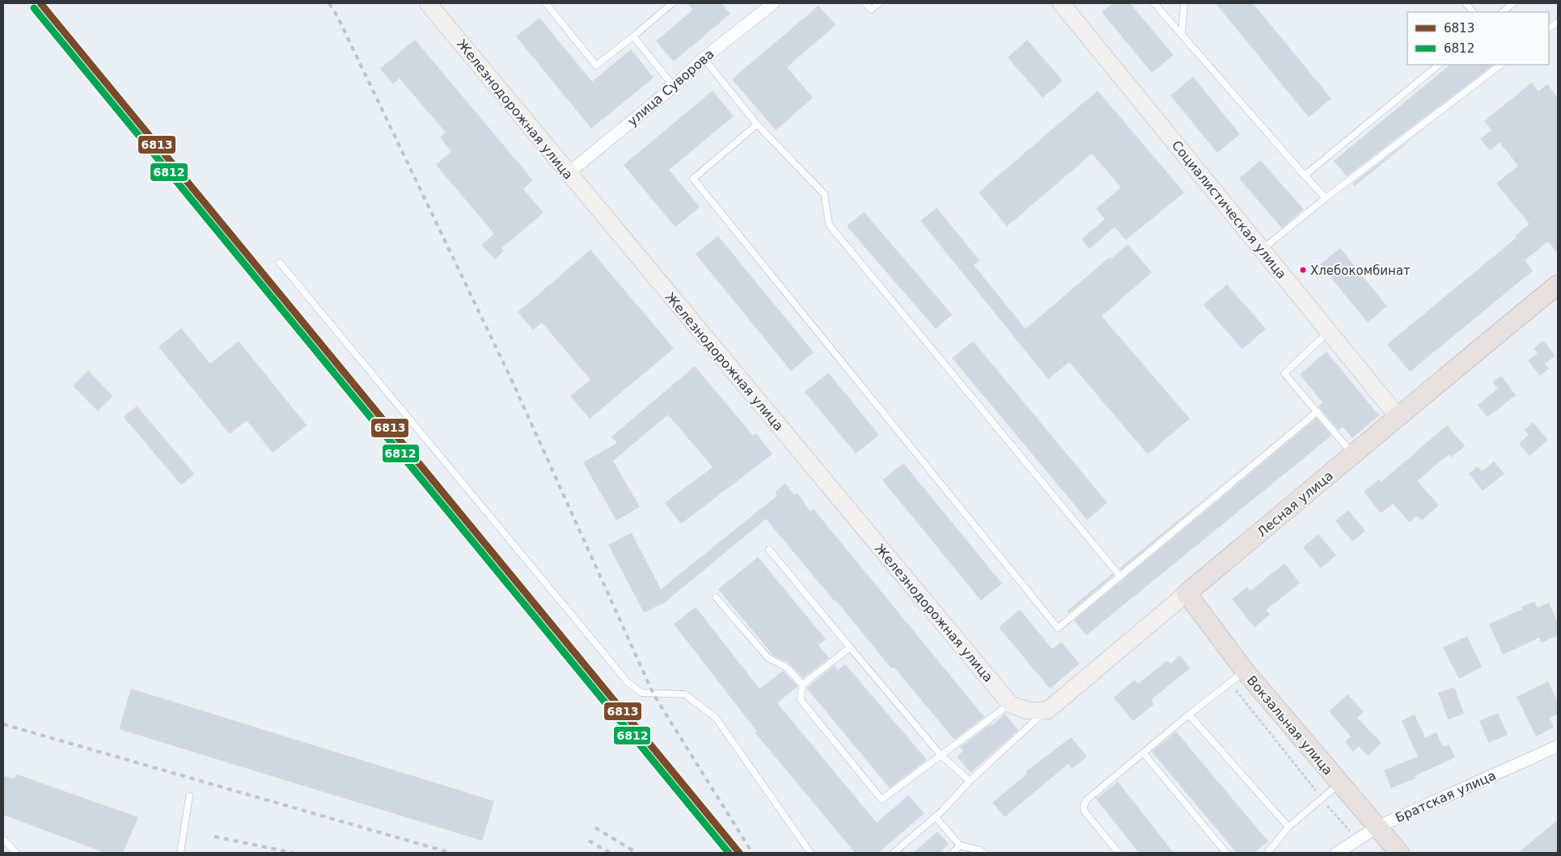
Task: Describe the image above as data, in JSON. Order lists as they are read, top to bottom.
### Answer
{
  "streets": {
    "main road": [
      "Железнодорожная улица",
      "Социалистическая улица",
      "Лесная улица",
      "Вокзальная улица"
    ],
    "street": ["улица Суворова", "Братская улица"]
  },
  "crossings": [
    ["улица Суворова", "Железнодорожная улица"],
    ["Железнодорожная улица", "Лесная улица"],
    ["Социалистическая улица", "Лесная улица"],
    ["Лесная улица", "Вокзальная улица"],
    ["Вокзальная улица", "Братская улица"]
  ],
  "places": ["Хлебокомбинат"],
  "lines": ["transit line 6813", "transit line 6812"],
  "legend": ["6813", "6812"]
}
